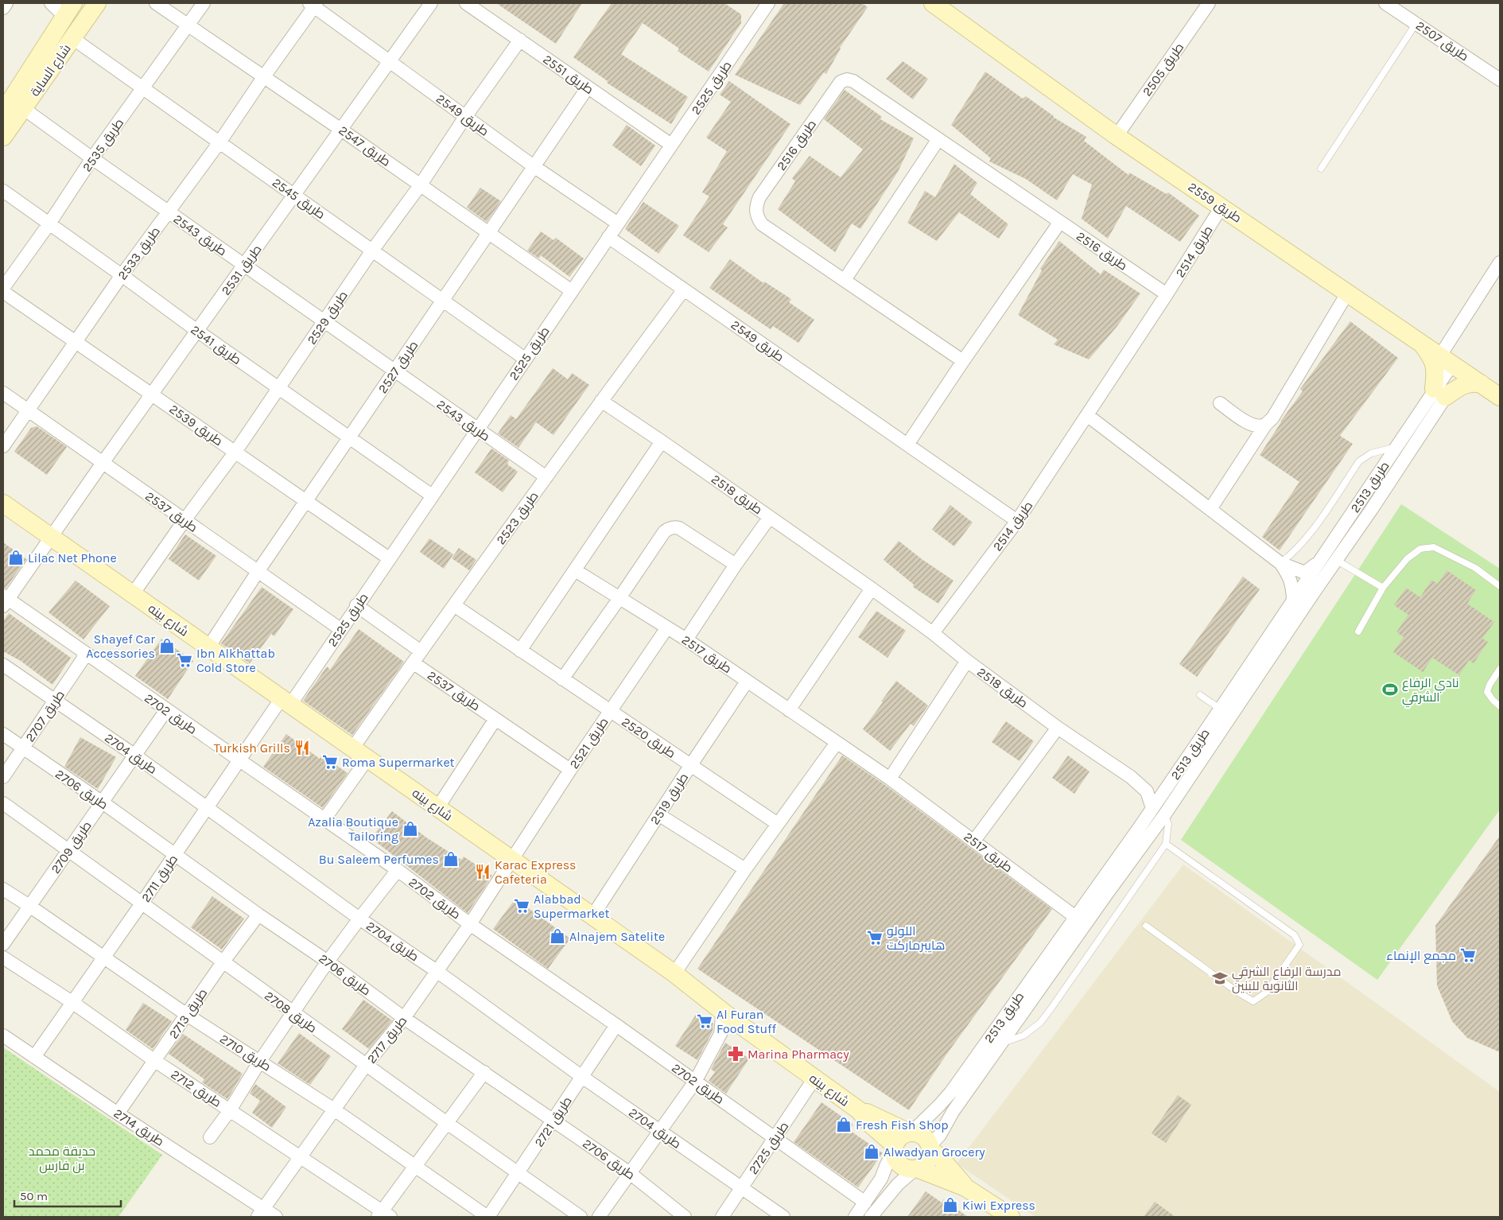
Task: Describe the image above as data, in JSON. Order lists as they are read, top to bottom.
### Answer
{
  "streets": {
    "street": [
      "طريق 2507",
      "طريق 2505",
      "شارع الساية",
      "طريق 2551",
      "طريق 2525",
      "طريق 2549",
      "طريق 2535",
      "طريق 2516",
      "طريق 2547",
      "طريق 2545",
      "طريق 2559",
      "طريق 2543",
      "طريق 2514",
      "طريق 2533",
      "طريق 2531",
      "طريق 2529",
      "طريق 2541",
      "طريق 2527",
      "طريق 2539",
      "طريق 2513",
      "طريق 2518",
      "طريق 2537",
      "طريق 2523",
      "شارع بينه",
      "طريق 2517",
      "طريق 2702",
      "طريق 2707",
      "طريق 2520",
      "طريق 2521",
      "طريق 2704",
      "طريق 2706",
      "طريق 2519",
      "طريق 2709",
      "طريق 2711",
      "طريق 2708",
      "طريق 2713",
      "طريق 2717",
      "طريق 2710",
      "طريق 2712",
      "طريق 2721",
      "طريق 2714",
      "طريق 2725"
    ]
  },
  "crossings": [
    ["طريق 2505", "طريق 2559"],
    ["شارع الساية", "طريق 2545"],
    ["شارع الساية", "طريق 2543"],
    ["طريق 2551", "طريق 2525"],
    ["طريق 2551", "طريق 2529"],
    ["طريق 2551", "طريق 2527"],
    ["طريق 2525", "طريق 2549"],
    ["طريق 2525", "طريق 2547"],
    ["طريق 2525", "طريق 2545"],
    ["طريق 2525", "طريق 2543"],
    ["طريق 2525", "طريق 2541"],
    ["طريق 2525", "طريق 2539"],
    ["طريق 2525", "طريق 2537"],
    ["طريق 2525", "شارع بينه"],
    ["طريق 2525", "طريق 2711"],
    ["طريق 2549", "طريق 2514"],
    ["طريق 2549", "طريق 2533"],
    ["طريق 2549", "طريق 2531"],
    ["طريق 2549", "طريق 2529"],
    ["طريق 2549", "طريق 2527"],
    ["طريق 2549", "طريق 2523"],
    ["طريق 2535", "طريق 2547"],
    ["طريق 2535", "طريق 2545"],
    ["طريق 2535", "طريق 2543"],
    ["طريق 2535", "طريق 2541"],
    ["طريق 2516", "طريق 2514"],
    ["طريق 2547", "طريق 2533"],
    ["طريق 2547", "طريق 2531"],
    ["طريق 2547", "طريق 2529"],
    ["طريق 2547", "طريق 2527"],
    ["طريق 2545", "طريق 2533"],
    ["طريق 2545", "طريق 2531"],
    ["طريق 2545", "طريق 2529"],
    ["طريق 2545", "طريق 2527"],
    ["طريق 2559", "طريق 2514"],
    ["طريق 2559", "طريق 2513"],
    ["طريق 2543", "طريق 2533"],
    ["طريق 2543", "طريق 2531"],
    ["طريق 2543", "طريق 2529"],
    ["طريق 2543", "طريق 2527"],
    ["طريق 2543", "طريق 2523"],
    ["طريق 2514", "طريق 2518"],
    ["طريق 2533", "طريق 2541"],
    ["طريق 2533", "طريق 2539"],
    ["طريق 2533", "طريق 2537"],
    ["طريق 2531", "طريق 2541"],
    ["طريق 2531", "طريق 2539"],
    ["طريق 2531", "طريق 2537"],
    ["طريق 2531", "شارع بينه"],
    ["طريق 2531", "طريق 2702"],
    ["طريق 2529", "طريق 2541"],
    ["طريق 2529", "طريق 2539"],
    ["طريق 2529", "طريق 2537"],
    ["طريق 2529", "شارع بينه"],
    ["طريق 2541", "طريق 2527"],
    ["طريق 2527", "طريق 2539"],
    ["طريق 2527", "طريق 2537"],
    ["طريق 2527", "شارع بينه"],
    ["طريق 2513", "طريق 2518"],
    ["طريق 2513", "شارع بينه"],
    ["طريق 2513", "طريق 2517"],
    ["طريق 2518", "طريق 2523"],
    ["طريق 2537", "طريق 2523"],
    ["طريق 2537", "طريق 2521"],
    ["طريق 2523", "شارع بينه"],
    ["طريق 2523", "طريق 2520"],
    ["شارع بينه", "طريق 2521"],
    ["شارع بينه", "طريق 2519"],
    ["شارع بينه", "طريق 2711"],
    ["شارع بينه", "طريق 2717"],
    ["شارع بينه", "طريق 2725"],
    ["طريق 2517", "طريق 2521"],
    ["طريق 2517", "طريق 2519"],
    ["طريق 2702", "طريق 2707"],
    ["طريق 2702", "طريق 2709"],
    ["طريق 2702", "طريق 2711"],
    ["طريق 2702", "طريق 2717"],
    ["طريق 2702", "طريق 2721"],
    ["طريق 2702", "طريق 2725"],
    ["طريق 2707", "طريق 2704"],
    ["طريق 2707", "طريق 2706"],
    ["طريق 2520", "طريق 2521"],
    ["طريق 2520", "طريق 2519"],
    ["طريق 2521", "طريق 2717"],
    ["طريق 2704", "طريق 2709"],
    ["طريق 2704", "طريق 2711"],
    ["طريق 2704", "طريق 2717"],
    ["طريق 2704", "طريق 2721"],
    ["طريق 2704", "طريق 2725"],
    ["طريق 2706", "طريق 2709"],
    ["طريق 2706", "طريق 2711"],
    ["طريق 2706", "طريق 2713"],
    ["طريق 2706", "طريق 2717"],
    ["طريق 2706", "طريق 2721"],
    ["طريق 2709", "طريق 2708"],
    ["طريق 2709", "طريق 2710"],
    ["طريق 2711", "طريق 2708"],
    ["طريق 2711", "طريق 2710"],
    ["طريق 2711", "طريق 2712"],
    ["طريق 2711", "طريق 2714"],
    ["طريق 2708", "طريق 2713"],
    ["طريق 2708", "طريق 2717"],
    ["طريق 2708", "طريق 2721"],
    ["طريق 2713", "طريق 2710"],
    ["طريق 2713", "طريق 2712"],
    ["طريق 2713", "طريق 2714"],
    ["طريق 2717", "طريق 2710"],
    ["طريق 2717", "طريق 2712"],
    ["طريق 2717", "طريق 2714"],
    ["طريق 2710", "طريق 2721"]
  ],
  "parks": ["حديقة محمد بن فارس"],
  "places": {
    "shop": [
      "Lilac Net Phone",
      "Shayef Car Accessories",
      "Azalia Boutique Tailoring",
      "Bu Saleem Perfumes",
      "Alnajem Satelite",
      "Fresh Fish Shop",
      "Alwadyan Grocery",
      "Kiwi Express"
    ],
    "supermarket": [
      "Ibn Alkhattab Cold Store",
      "Roma Supermarket",
      "Alabbad Supermarket",
      "اللولو هايبرماركت",
      "مجمع الإنماء",
      "Al Furan Food Stuff"
    ],
    "sports": ["نادي الرفاع الشرقي"],
    "restaurant": ["Turkish Grills", "Karac Express Cafeteria"],
    "school or university": ["مدرسة الرفاع الشرقي الثانوية للبنين"],
    "pharmacy": ["Marina Pharmacy"]
  },
  "scale_bar": "50 m"
}
